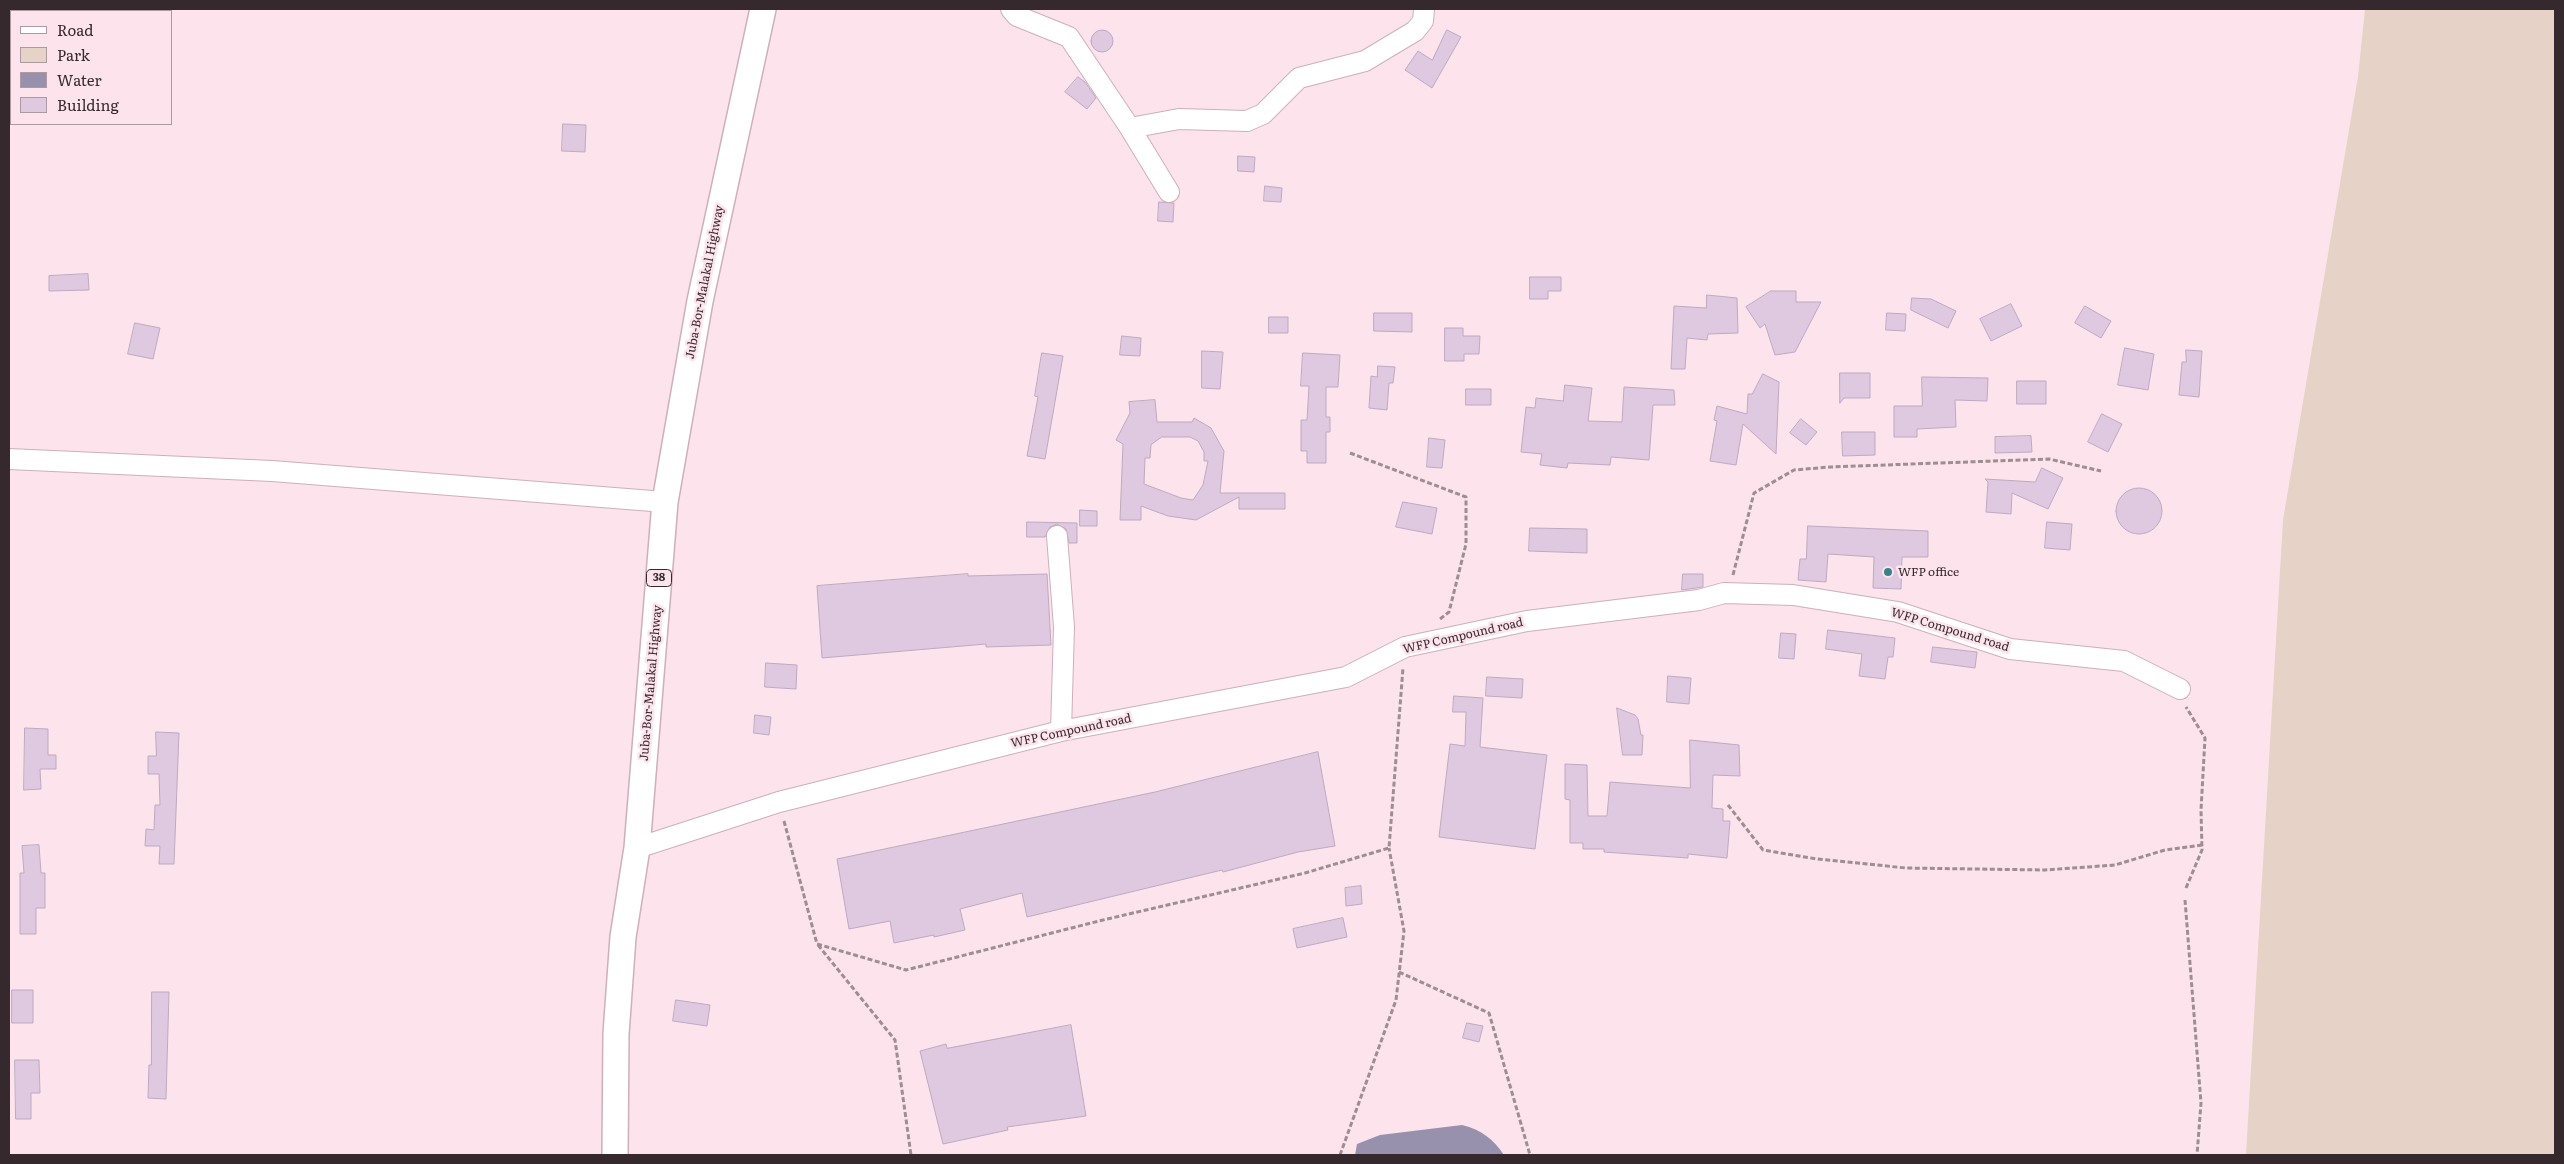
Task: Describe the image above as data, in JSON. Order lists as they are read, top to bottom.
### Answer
{
  "streets": {
    "main road": ["Juba-Bor-Malakal Highway", "38"],
    "street": ["WFP Compound road"]
  },
  "crossings": [
    ["Juba-Bor-Malakal Highway", "WFP Compound road"]
  ],
  "places": ["WFP office"],
  "legend": [
    "Road",
    "Park",
    "Water",
    "Building"
  ]
}
